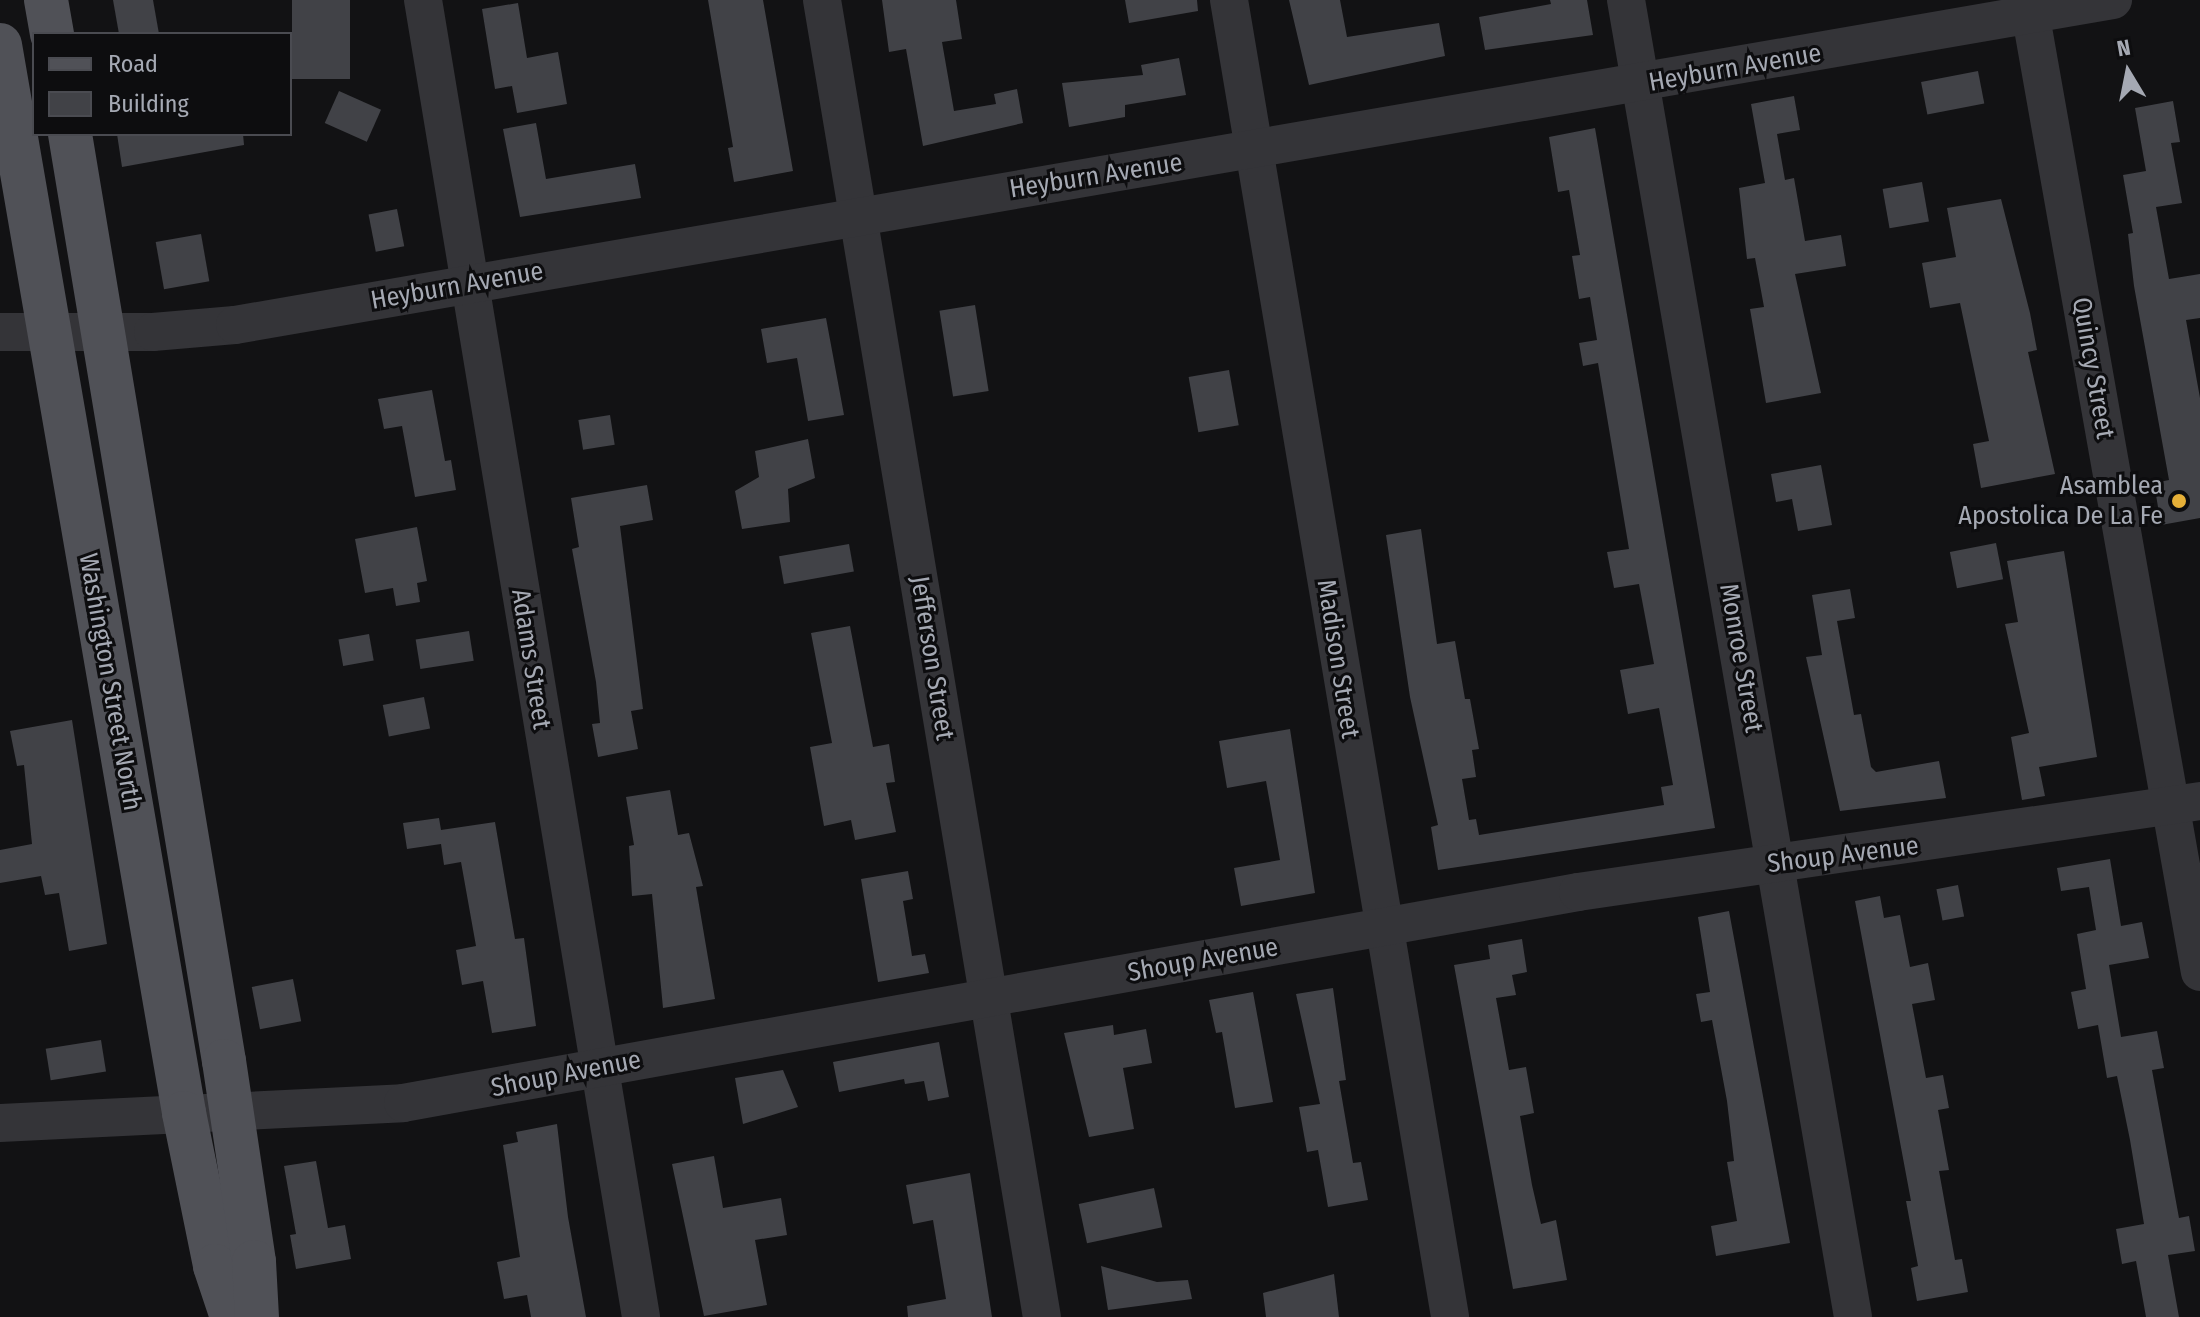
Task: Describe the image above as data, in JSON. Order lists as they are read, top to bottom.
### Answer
{
  "streets": {
    "main road": ["Washington Street North"],
    "street": [
      "Heyburn Avenue",
      "Quincy Street",
      "Jefferson Street",
      "Monroe Street",
      "Adams Street",
      "Madison Street",
      "Shoup Avenue"
    ]
  },
  "crossings": [
    ["Heyburn Avenue", "Quincy Street"],
    ["Heyburn Avenue", "Jefferson Street"],
    ["Heyburn Avenue", "Monroe Street"],
    ["Heyburn Avenue", "Adams Street"],
    ["Heyburn Avenue", "Madison Street"],
    ["Heyburn Avenue", "Washington Street North"],
    ["Quincy Street", "Shoup Avenue"],
    ["Jefferson Street", "Shoup Avenue"],
    ["Monroe Street", "Shoup Avenue"],
    ["Adams Street", "Shoup Avenue"],
    ["Madison Street", "Shoup Avenue"],
    ["Washington Street North", "Shoup Avenue"]
  ],
  "places": ["Asamblea Apostolica De La Fe"],
  "legend": ["Road", "Building"],
  "north": "top"
}
